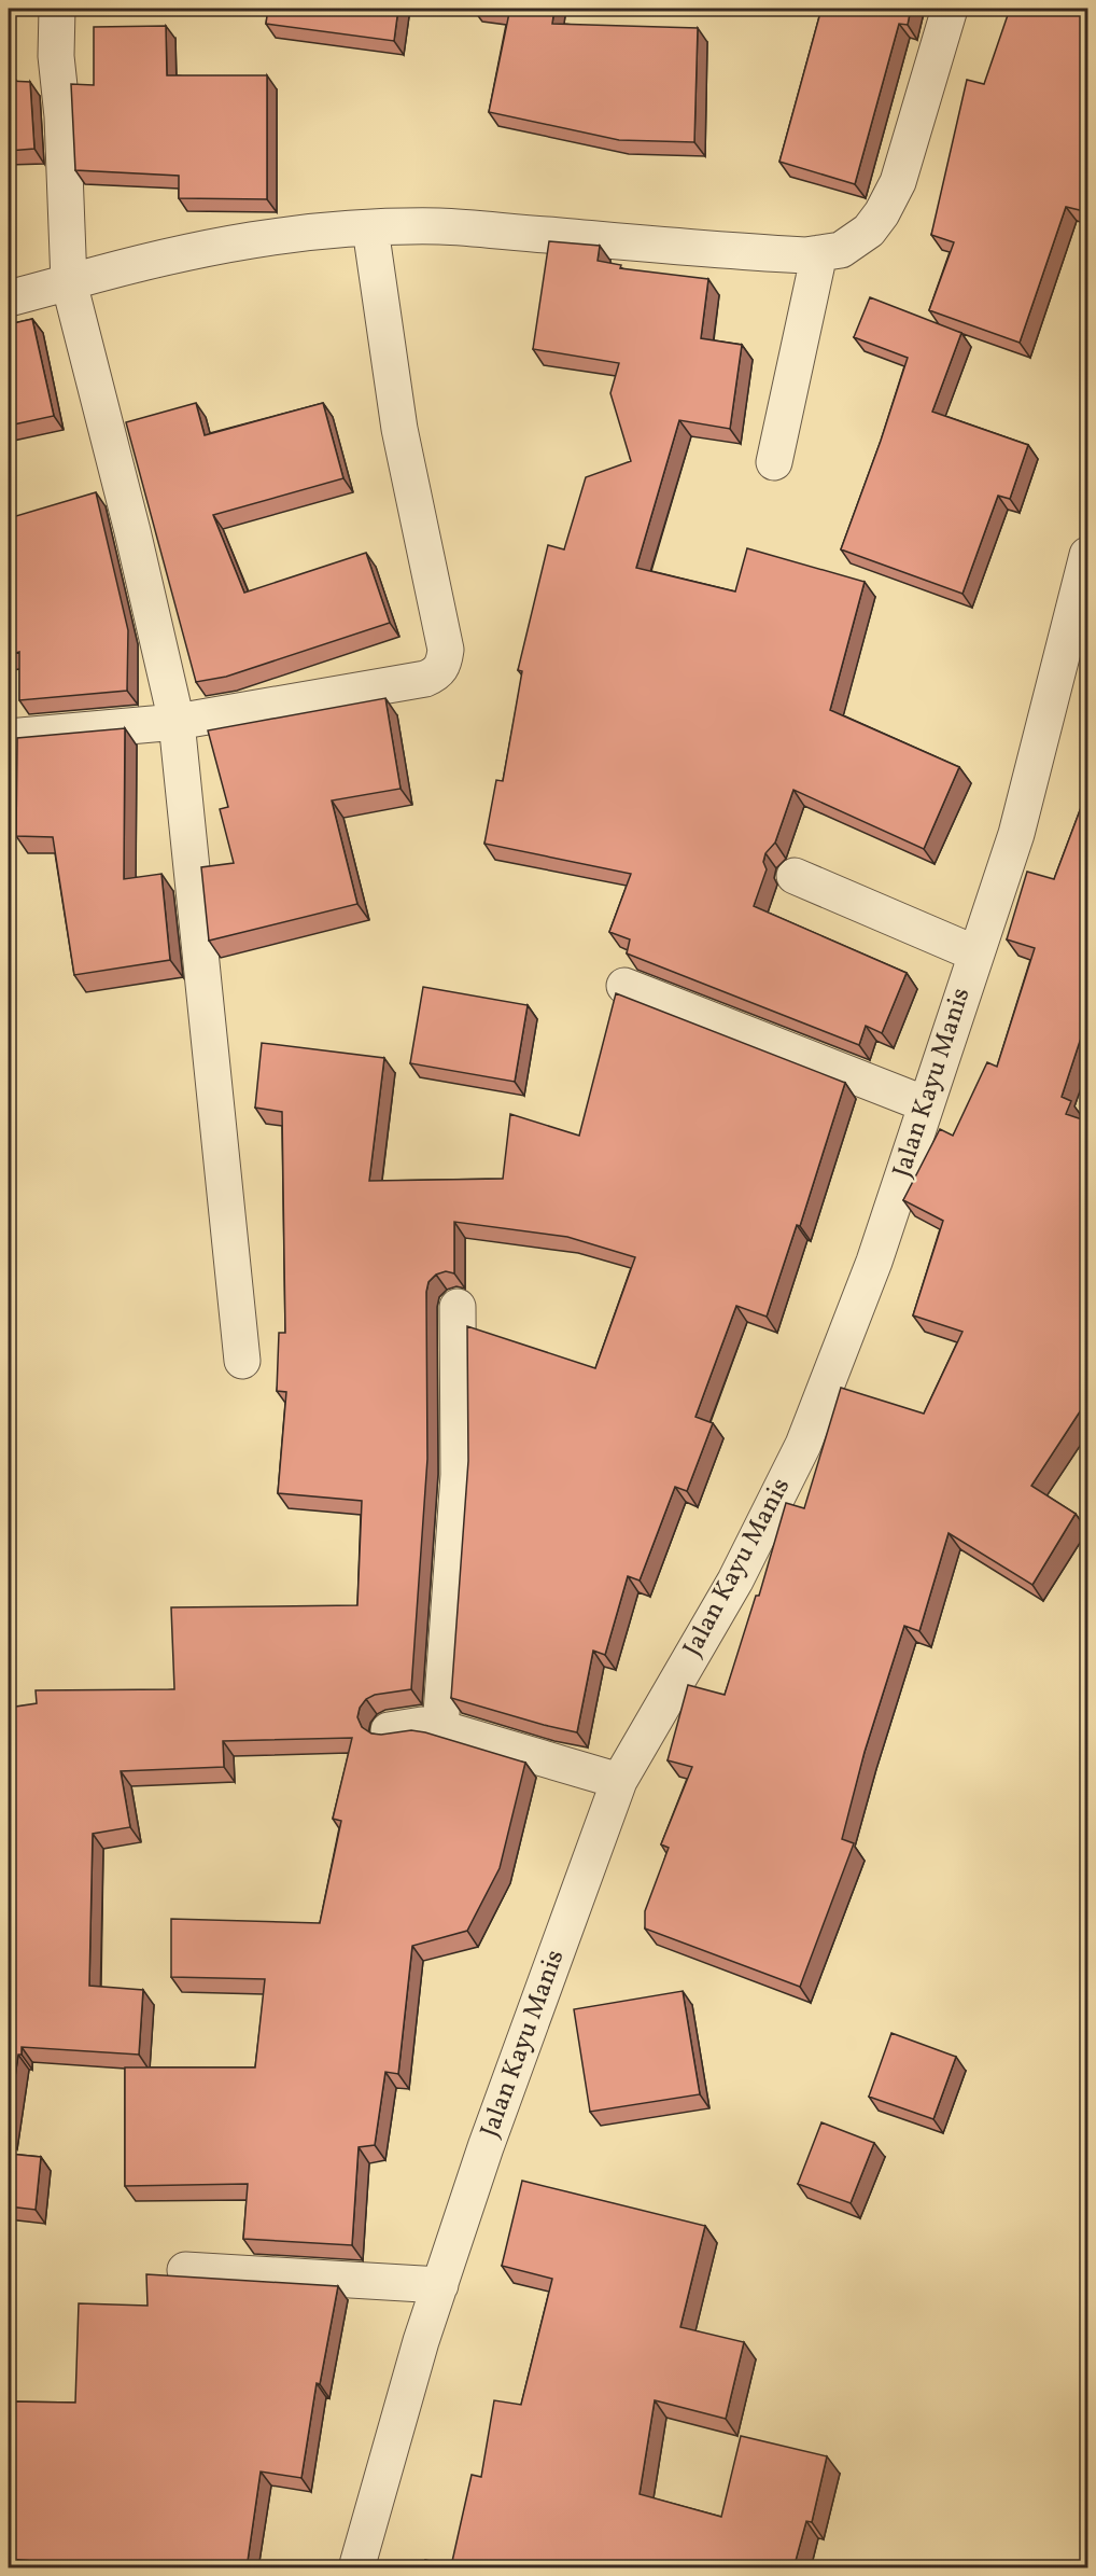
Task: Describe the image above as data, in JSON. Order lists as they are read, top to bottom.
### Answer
{
  "streets": {
    "street": ["Jalan Kayu Manis"]
  }
}
